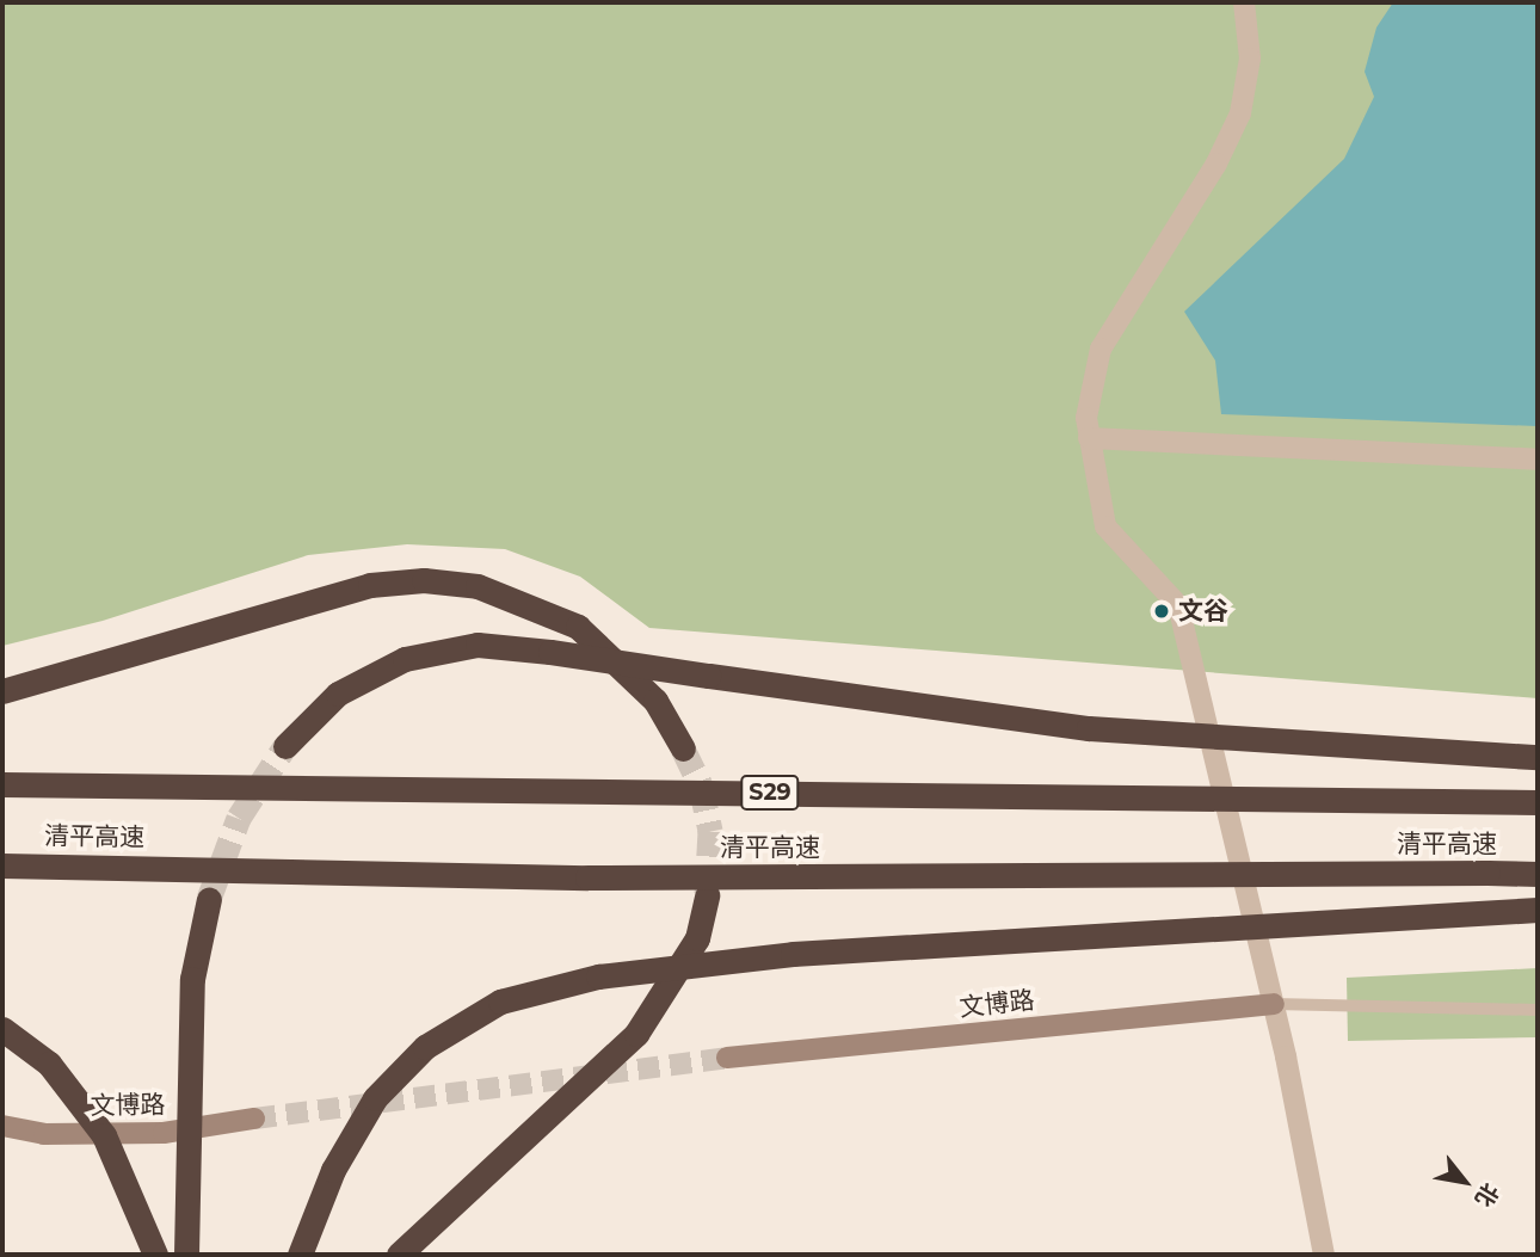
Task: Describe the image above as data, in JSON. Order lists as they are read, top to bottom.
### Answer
{
  "streets": {
    "highway": ["S29", "清平高速"],
    "street": ["文博路"]
  },
  "places": ["文谷"],
  "north": "bottom right"
}
